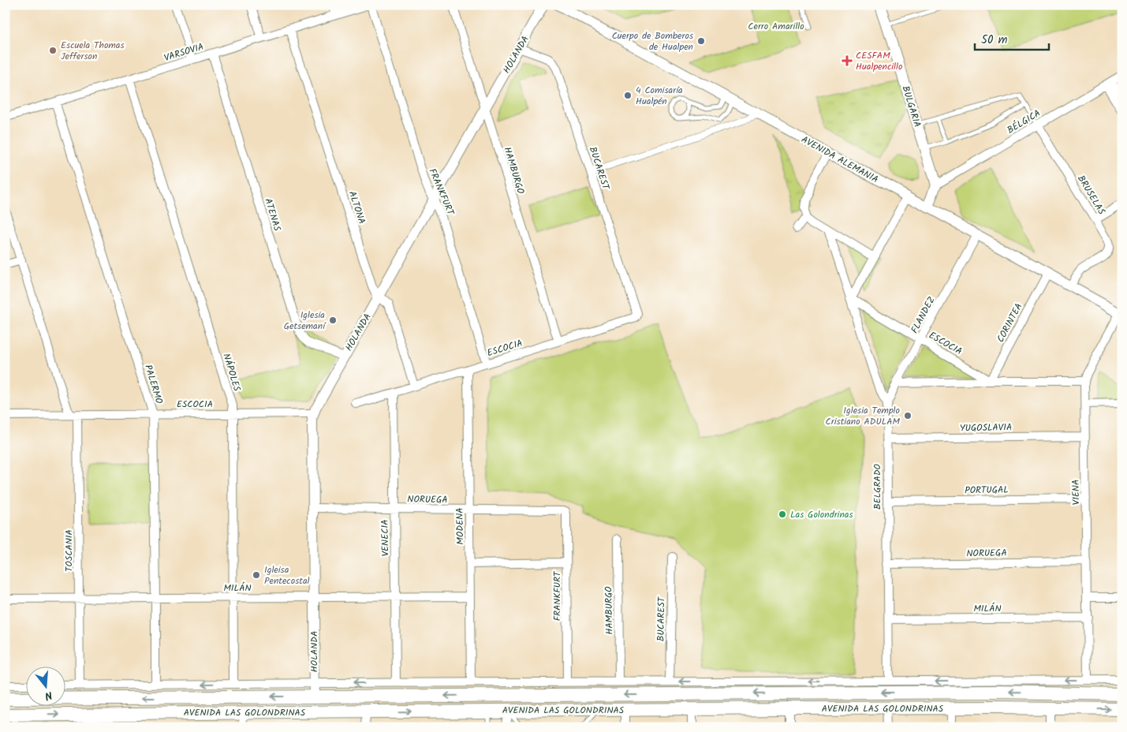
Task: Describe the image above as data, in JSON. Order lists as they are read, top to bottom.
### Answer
{
  "streets": {
    "main road": ["AVENIDA LAS GOLONDRINAS"],
    "street": [
      "VARSOVIA",
      "HOLANDA",
      "BULGARIA",
      "BÉLGICA",
      "AVENIDA ALEMANIA",
      "BUCAREST",
      "HAMBURGO",
      "FRANKFURT",
      "BRUSELAS",
      "ALTONA",
      "ATENAS",
      "FLANDEZ",
      "CORINTEA",
      "ESCOCIA",
      "NÁPOLES",
      "PALERMO",
      "YUGOSLAVIA",
      "BELGRADO",
      "PORTUGAL",
      "VIENA",
      "NORUEGA",
      "MODENA",
      "VENECIA",
      "TOSCANIA",
      "MILÁN"
    ]
  },
  "crossings": [
    ["VARSOVIA", "FRANKFURT"],
    ["VARSOVIA", "ALTONA"],
    ["VARSOVIA", "ATENAS"],
    ["VARSOVIA", "NÁPOLES"],
    ["VARSOVIA", "PALERMO"],
    ["HOLANDA", "BUCAREST"],
    ["HOLANDA", "HAMBURGO"],
    ["HOLANDA", "FRANKFURT"],
    ["HOLANDA", "ALTONA"],
    ["HOLANDA", "ATENAS"],
    ["HOLANDA", "ESCOCIA"],
    ["HOLANDA", "NORUEGA"],
    ["HOLANDA", "MILÁN"],
    ["HOLANDA", "AVENIDA LAS GOLONDRINAS"],
    ["BULGARIA", "BÉLGICA"],
    ["BÉLGICA", "BRUSELAS"],
    ["AVENIDA ALEMANIA", "BRUSELAS"],
    ["AVENIDA ALEMANIA", "FLANDEZ"],
    ["AVENIDA ALEMANIA", "CORINTEA"],
    ["AVENIDA ALEMANIA", "VIENA"],
    ["BUCAREST", "ESCOCIA"],
    ["HAMBURGO", "ESCOCIA"],
    ["FRANKFURT", "ESCOCIA"],
    ["FRANKFURT", "NORUEGA"],
    ["ALTONA", "ESCOCIA"],
    ["FLANDEZ", "ESCOCIA"],
    ["FLANDEZ", "BELGRADO"],
    ["CORINTEA", "ESCOCIA"],
    ["ESCOCIA", "NÁPOLES"],
    ["ESCOCIA", "PALERMO"],
    ["ESCOCIA", "BELGRADO"],
    ["ESCOCIA", "MODENA"],
    ["ESCOCIA", "VENECIA"],
    ["ESCOCIA", "TOSCANIA"],
    ["NÁPOLES", "MILÁN"],
    ["PALERMO", "MILÁN"],
    ["YUGOSLAVIA", "BELGRADO"],
    ["YUGOSLAVIA", "VIENA"],
    ["BELGRADO", "PORTUGAL"],
    ["BELGRADO", "NORUEGA"],
    ["BELGRADO", "MILÁN"],
    ["PORTUGAL", "VIENA"],
    ["VIENA", "NORUEGA"],
    ["VIENA", "MILÁN"],
    ["NORUEGA", "MODENA"],
    ["NORUEGA", "VENECIA"],
    ["MODENA", "MILÁN"],
    ["VENECIA", "MILÁN"],
    ["TOSCANIA", "MILÁN"]
  ],
  "parks": ["Cerro Amarillo"],
  "places": {
    "other": [
      "Cuerpo de Bomberos de Hualpen",
      "Escuela Thomas Jefferson",
      "4 Comisaría Hualpén",
      "Iglesia Getsemaní",
      "Iglesia Templo Cristiano ADULAM",
      "Las Golondrinas",
      "Igleisa Pentecostal"
    ],
    "health": ["CESFAM Hualpencillo"]
  },
  "scale_bar": "50 m",
  "north": "bottom"
}
